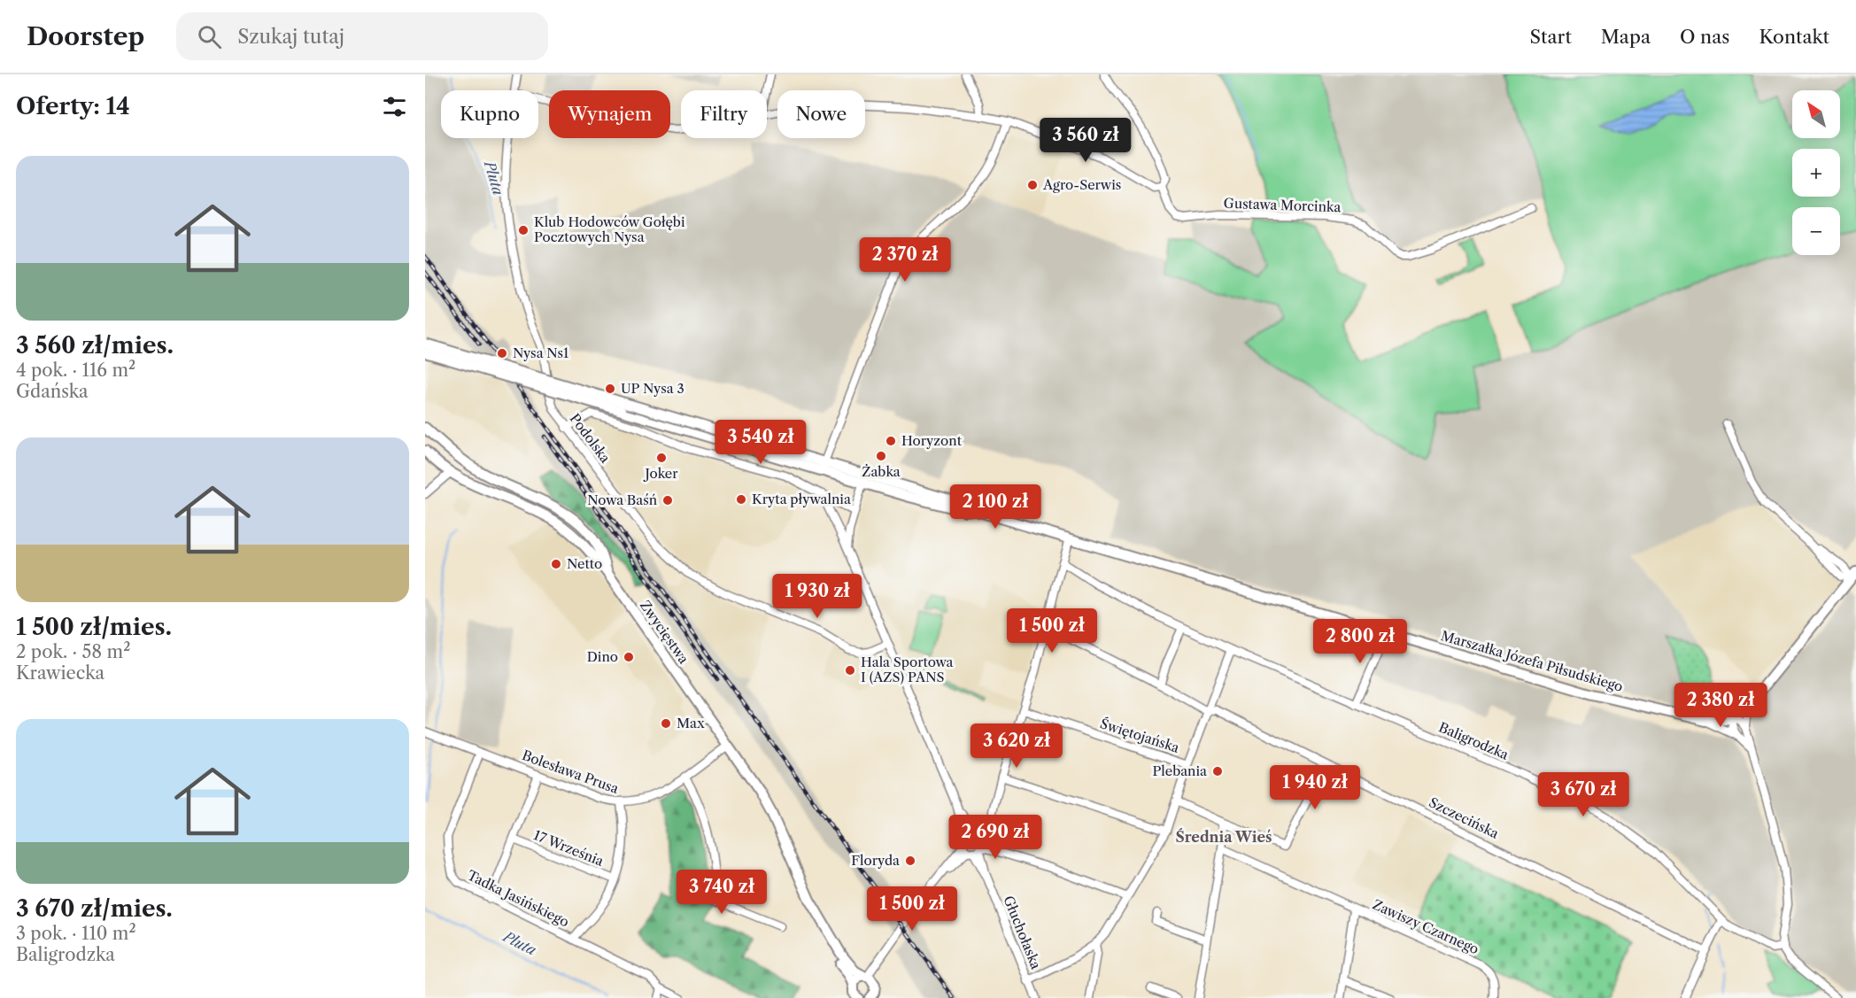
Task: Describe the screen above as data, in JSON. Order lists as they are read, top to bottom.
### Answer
{
  "streets": {
    "main road": ["Zwycięstwa", "Marszałka Józefa Piłsudskiego"],
    "street": [
      "Gustawa Morcinka",
      "Podolska",
      "Świętojańska",
      "Baligrodzka",
      "Bolesława Prusa",
      "Szczecińska",
      "17 Września",
      "Tadka Jasińskiego",
      "Zawiszy Czarnego",
      "Głuchołaska"
    ]
  },
  "crossings": [
    ["Zwycięstwa", "Bolesława Prusa"],
    ["Bolesława Prusa", "17 Września"],
    ["Bolesława Prusa", "Tadka Jasińskiego"],
    ["17 Września", "Tadka Jasińskiego"]
  ],
  "districts": ["Średnia Wieś"],
  "water": ["Pluta"],
  "places": [
    "Agro-Serwis",
    "Klub Hodowców Gołębi Pocztowych Nysa",
    "Nysa Ns1",
    "UP Nysa 3",
    "Horyzont",
    "Żabka",
    "Joker",
    "Kryta pływalnia",
    "Nowa Baśń",
    "Netto",
    "Dino",
    "Hala Sportowa I (AZS) PANS",
    "Max",
    "Plebania",
    "Floryda"
  ],
  "north": "top left",
  "page": {
    "header": "Doorstep",
    "search": "Szukaj tutaj",
    "nav": [
      "Start",
      "Mapa",
      "O nas",
      "Kontakt"
    ],
    "heading": "Oferty: 14",
    "map_buttons": ["+", "−"],
    "chip": [
      "Kupno",
      "Wynajem",
      "Filtry",
      "Nowe"
    ],
    "price": [
      "3 560 zł",
      "2 370 zł",
      "3 540 zł",
      "2 100 zł",
      "1 930 zł",
      "1 500 zł",
      "2 800 zł",
      "2 380 zł",
      "3 620 zł",
      "1 940 zł",
      "3 670 zł",
      "2 690 zł",
      "3 740 zł",
      "1 500 zł"
    ],
    "list": [
      {
        "name": "3 560 zł/mies.",
        "note": "4 pok. · 116 m² · Gdańska"
      },
      {
        "name": "1 500 zł/mies.",
        "note": "2 pok. · 58 m² · Krawiecka"
      },
      {
        "name": "3 670 zł/mies.",
        "note": "3 pok. · 110 m² · Baligrodzka"
      }
    ]
  }
}
